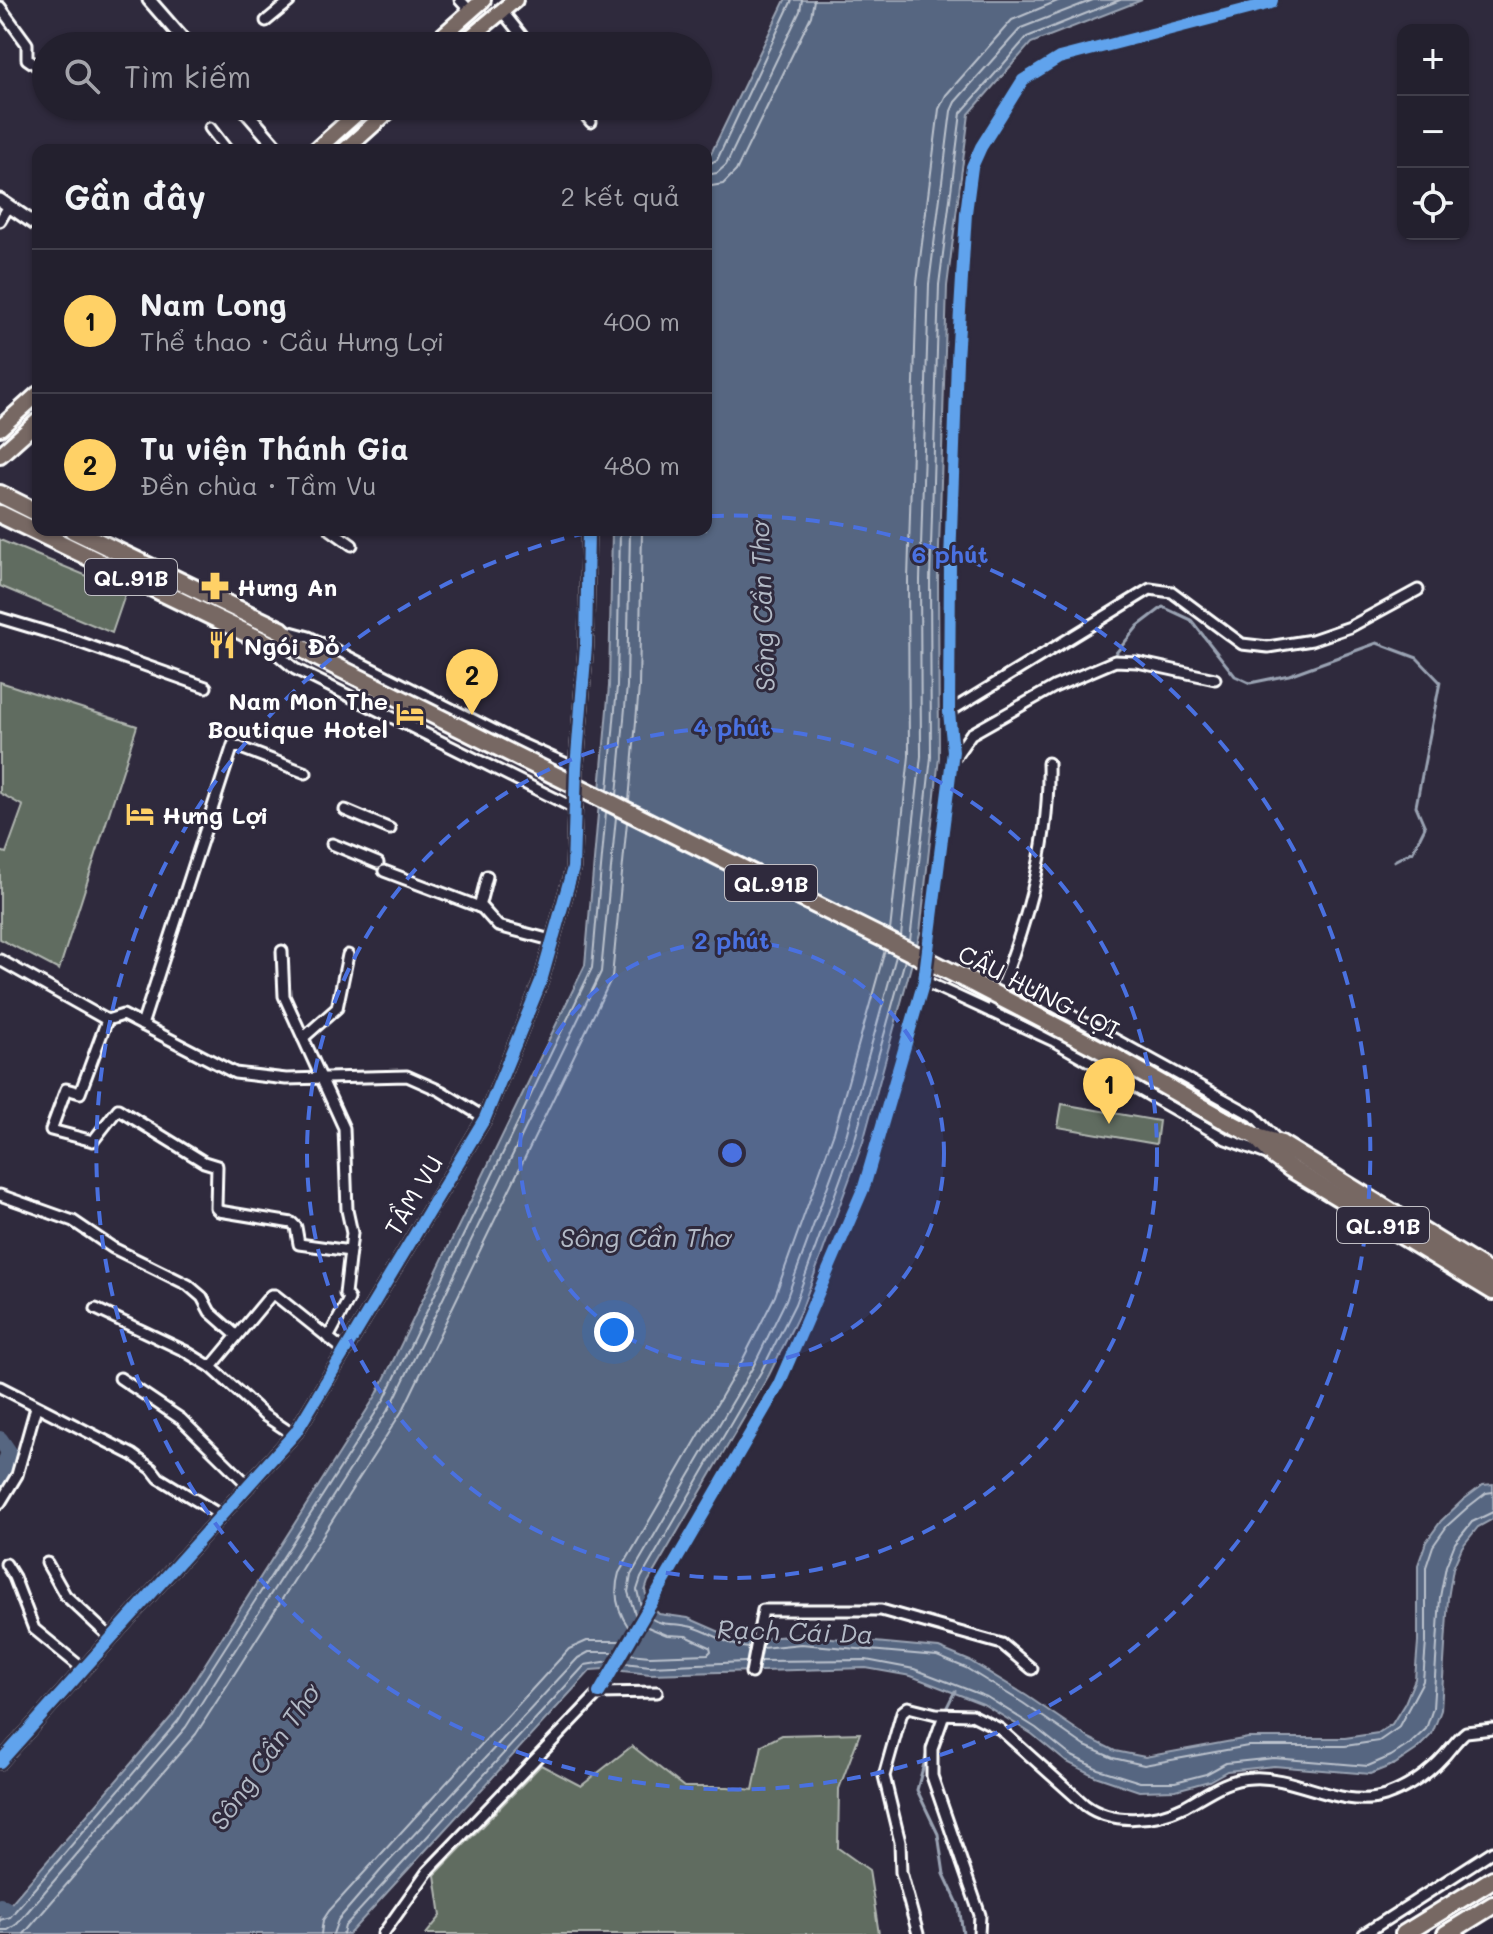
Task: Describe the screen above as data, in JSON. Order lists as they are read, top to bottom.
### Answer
{
  "streets": {
    "highway": ["QL.91B", "CẦU HƯNG LỢI"],
    "street": ["TẦM VU"]
  },
  "crossings": [
    ["QL.91B", "CẦU HƯNG LỢI"]
  ],
  "water": ["Sông Cần Thơ", "Rạch Cái Da"],
  "places": {
    "pharmacy": ["Hưng An"],
    "restaurant": ["Ngói Đỏ"],
    "hotel": ["Nam Mon The Boutique Hotel", "Hưng Lợi"]
  },
  "page": {
    "map_buttons": ["+", "−"],
    "search": "Tìm kiếm",
    "heading": ["Gần đây", "2 kết quả"],
    "list": [
      {
        "mark": "1",
        "name": "Nam Long",
        "note": "Thể thao · Cầu Hưng Lợi",
        "value": "400 m"
      },
      {
        "mark": "2",
        "name": "Tu viện Thánh Gia",
        "note": "Đền chùa · Tầm Vu",
        "value": "480 m"
      }
    ],
    "pins": ["2", "1"]
  },
  "rings": ["6 phút", "4 phút", "2 phút"]
}
